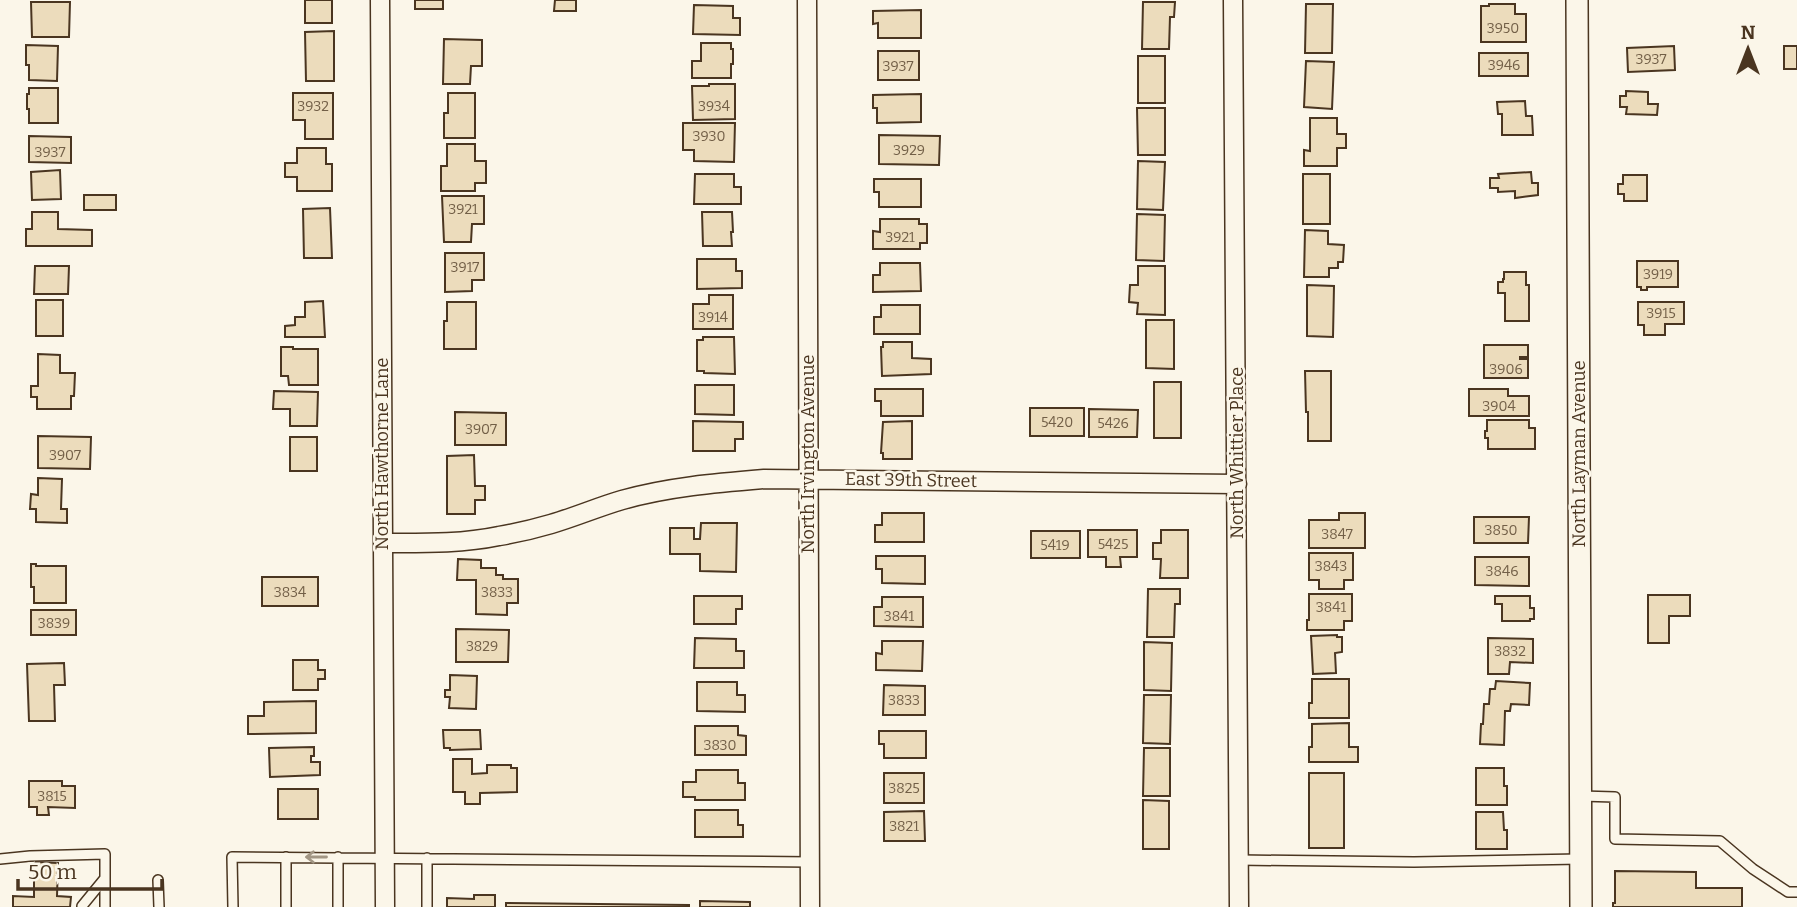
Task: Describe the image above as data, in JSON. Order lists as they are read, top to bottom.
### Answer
{
  "streets": {
    "street": [
      "North Whittier Place",
      "North Hawthorne Lane",
      "North Irvington Avenue",
      "North Layman Avenue",
      "East 39th Street"
    ]
  },
  "crossings": [
    ["North Whittier Place", "East 39th Street"],
    ["North Hawthorne Lane", "East 39th Street"],
    ["North Irvington Avenue", "East 39th Street"]
  ],
  "house_numbers": [
    "3950",
    "3937",
    "3946",
    "3937",
    "3932",
    "3934",
    "3930",
    "3929",
    "3937",
    "3921",
    "3921",
    "3917",
    "3919",
    "3915",
    "3914",
    "3906",
    "3904",
    "5420",
    "5426",
    "3907",
    "3907",
    "3850",
    "3847",
    "5425",
    "5419",
    "3843",
    "3846",
    "3834",
    "3833",
    "3841",
    "3841",
    "3839",
    "3829",
    "3832",
    "3833",
    "3830",
    "3825",
    "3815",
    "3821"
  ],
  "scale_bar": "50 m",
  "north": "top"
}
